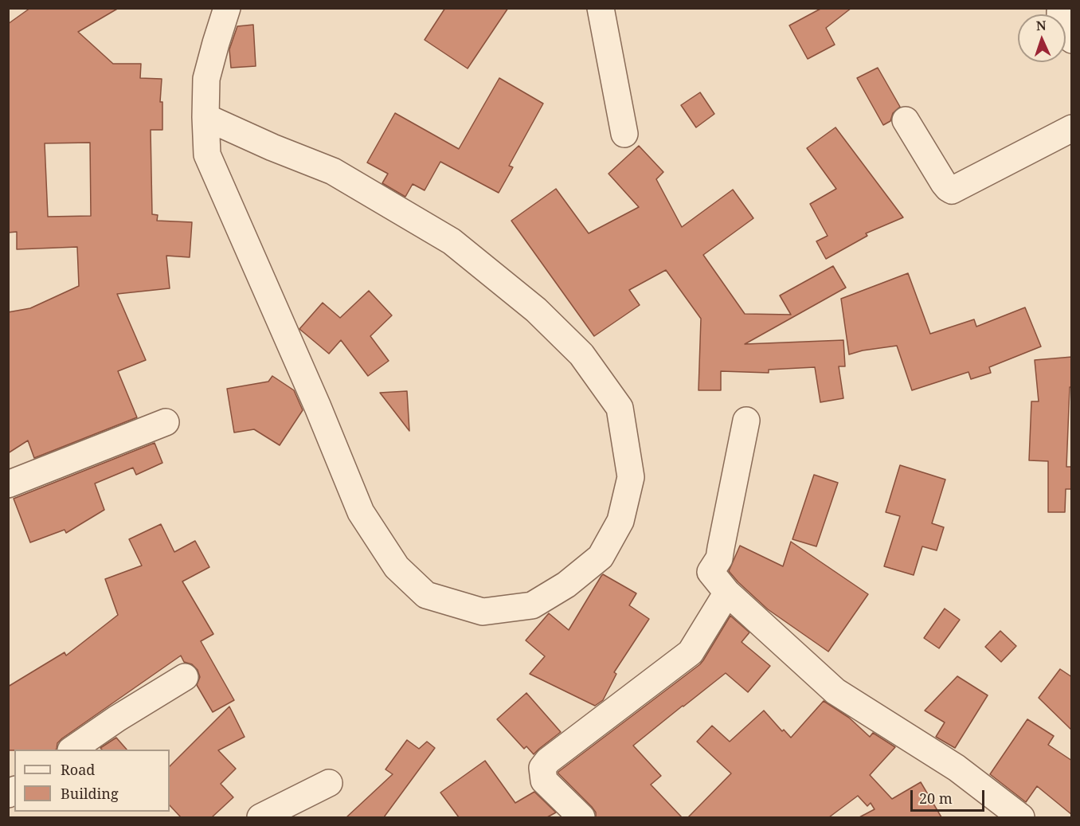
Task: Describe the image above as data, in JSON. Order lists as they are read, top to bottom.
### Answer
{
  "legend": ["Road", "Building"],
  "scale_bar": "20 m",
  "north": "top"
}
